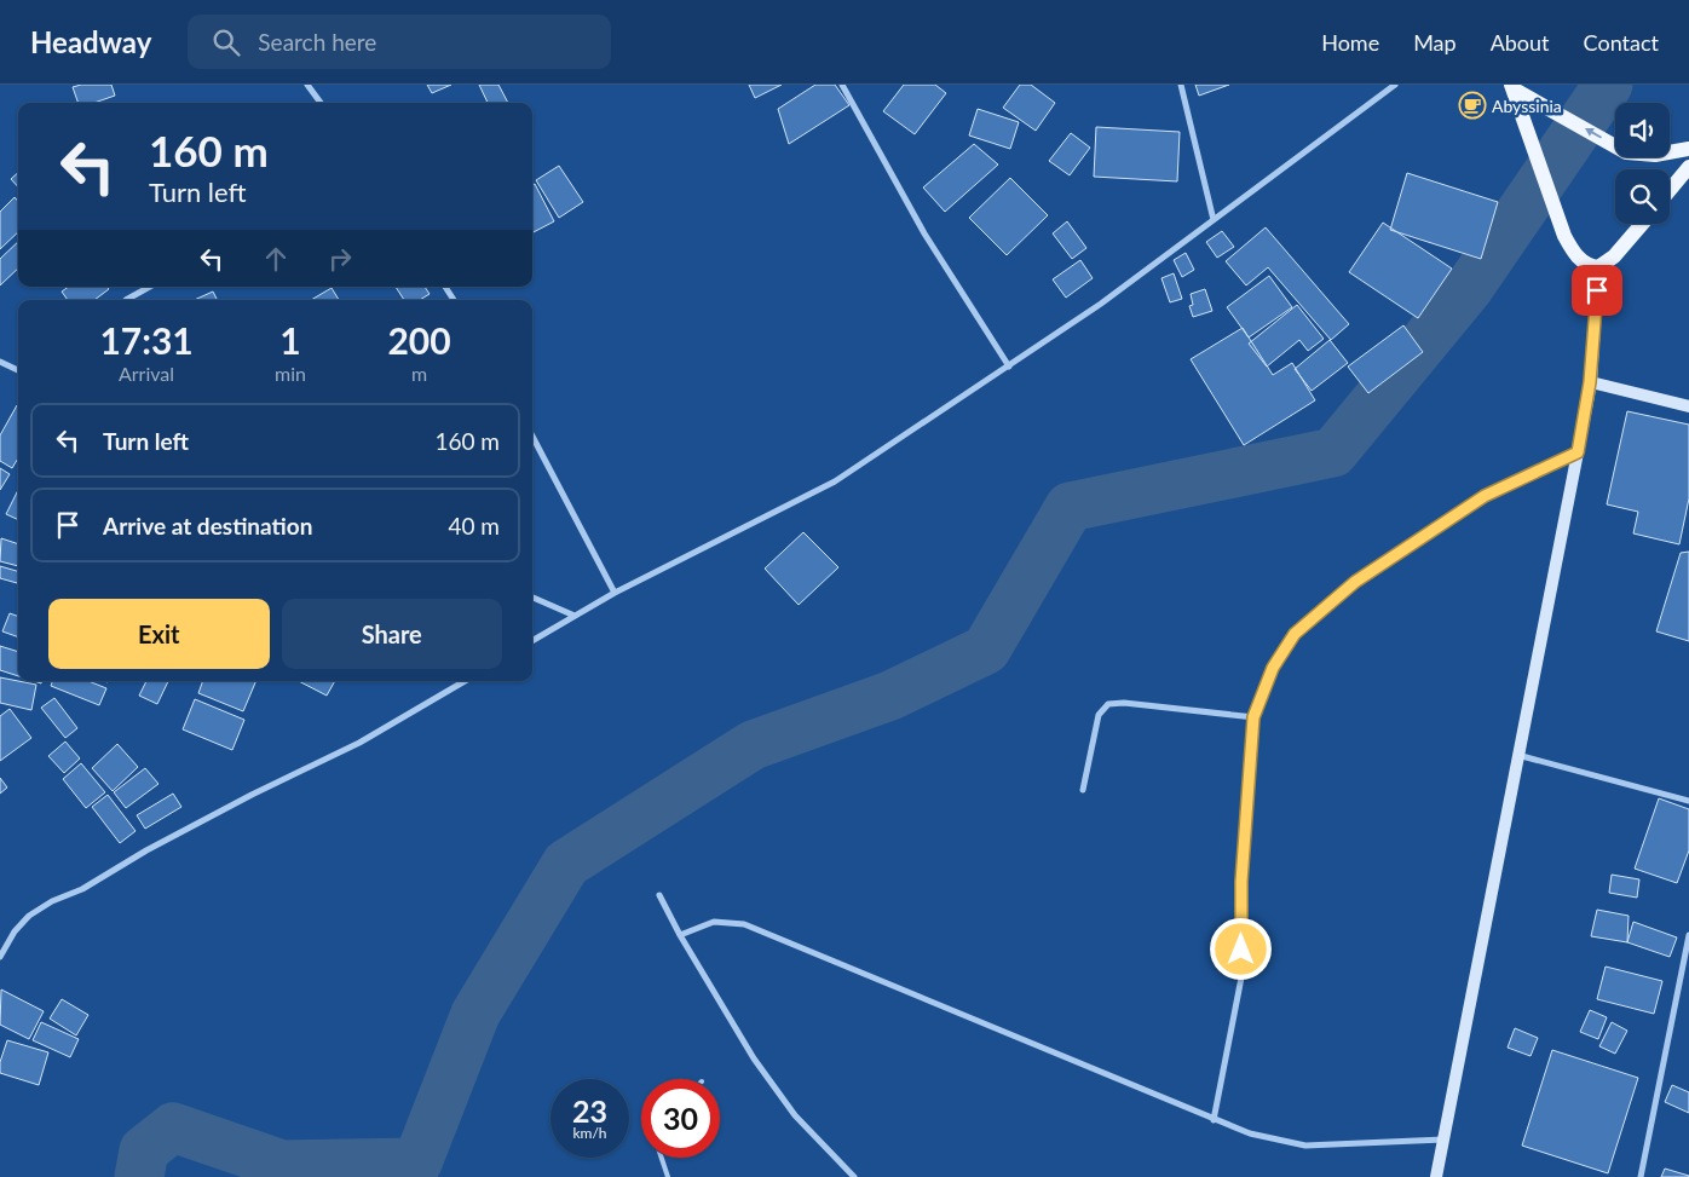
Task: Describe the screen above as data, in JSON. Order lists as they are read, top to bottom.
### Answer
{
  "places": {
    "cafe": ["Abyssinia"]
  },
  "page": {
    "header": "Headway",
    "search": "Search here",
    "nav": [
      "Home",
      "Map",
      "About",
      "Contact"
    ],
    "turn": ["160 m", "Turn left"],
    "eta": [
      "17:31",
      "Arrival",
      "1",
      "min",
      "200",
      "m"
    ],
    "list": [
      {
        "name": "Turn left",
        "value": "160 m"
      },
      {
        "name": "Arrive at destination",
        "value": "40 m"
      }
    ],
    "buttons": ["Exit", "Share"],
    "speed": "23 km/h",
    "limit": "30"
  }
}
